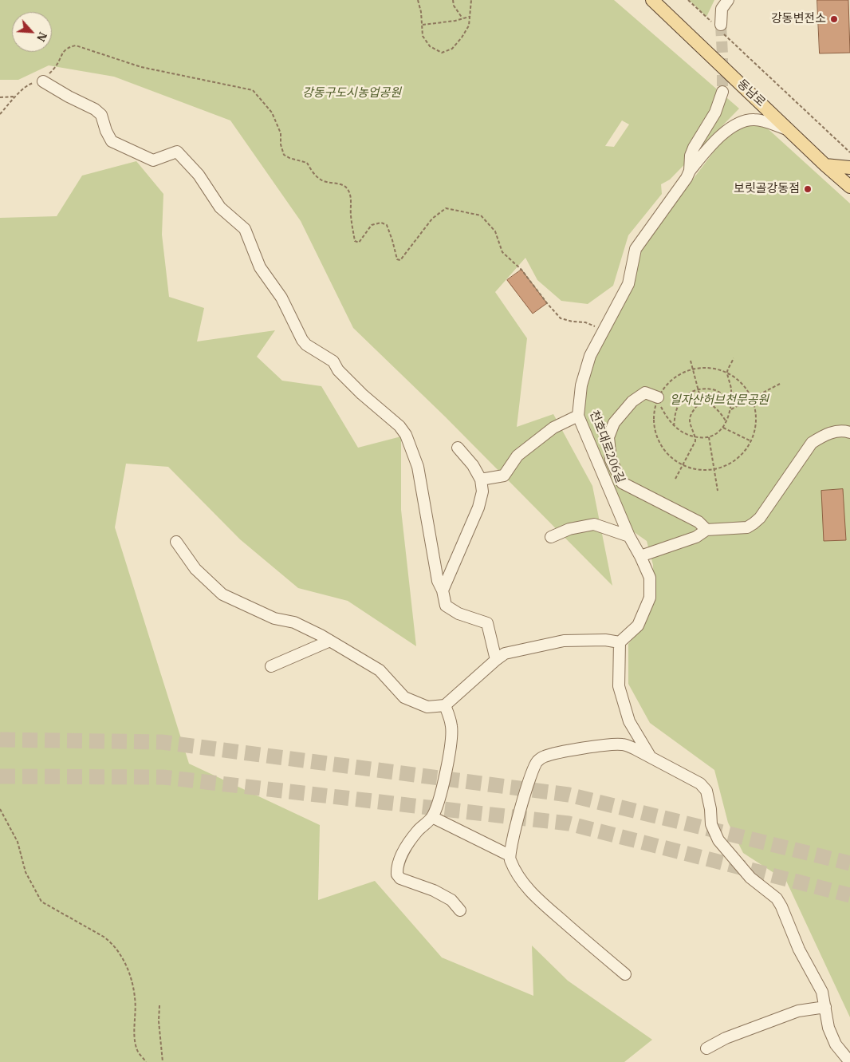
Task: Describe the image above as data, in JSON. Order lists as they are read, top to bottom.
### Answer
{
  "streets": {
    "main road": ["동남로"],
    "street": ["천호대로206길"]
  },
  "parks": ["강동구도시농업공원", "일자산허브천문공원"],
  "places": ["강동변전소", "보릿골강동점"],
  "north": "bottom right"
}
